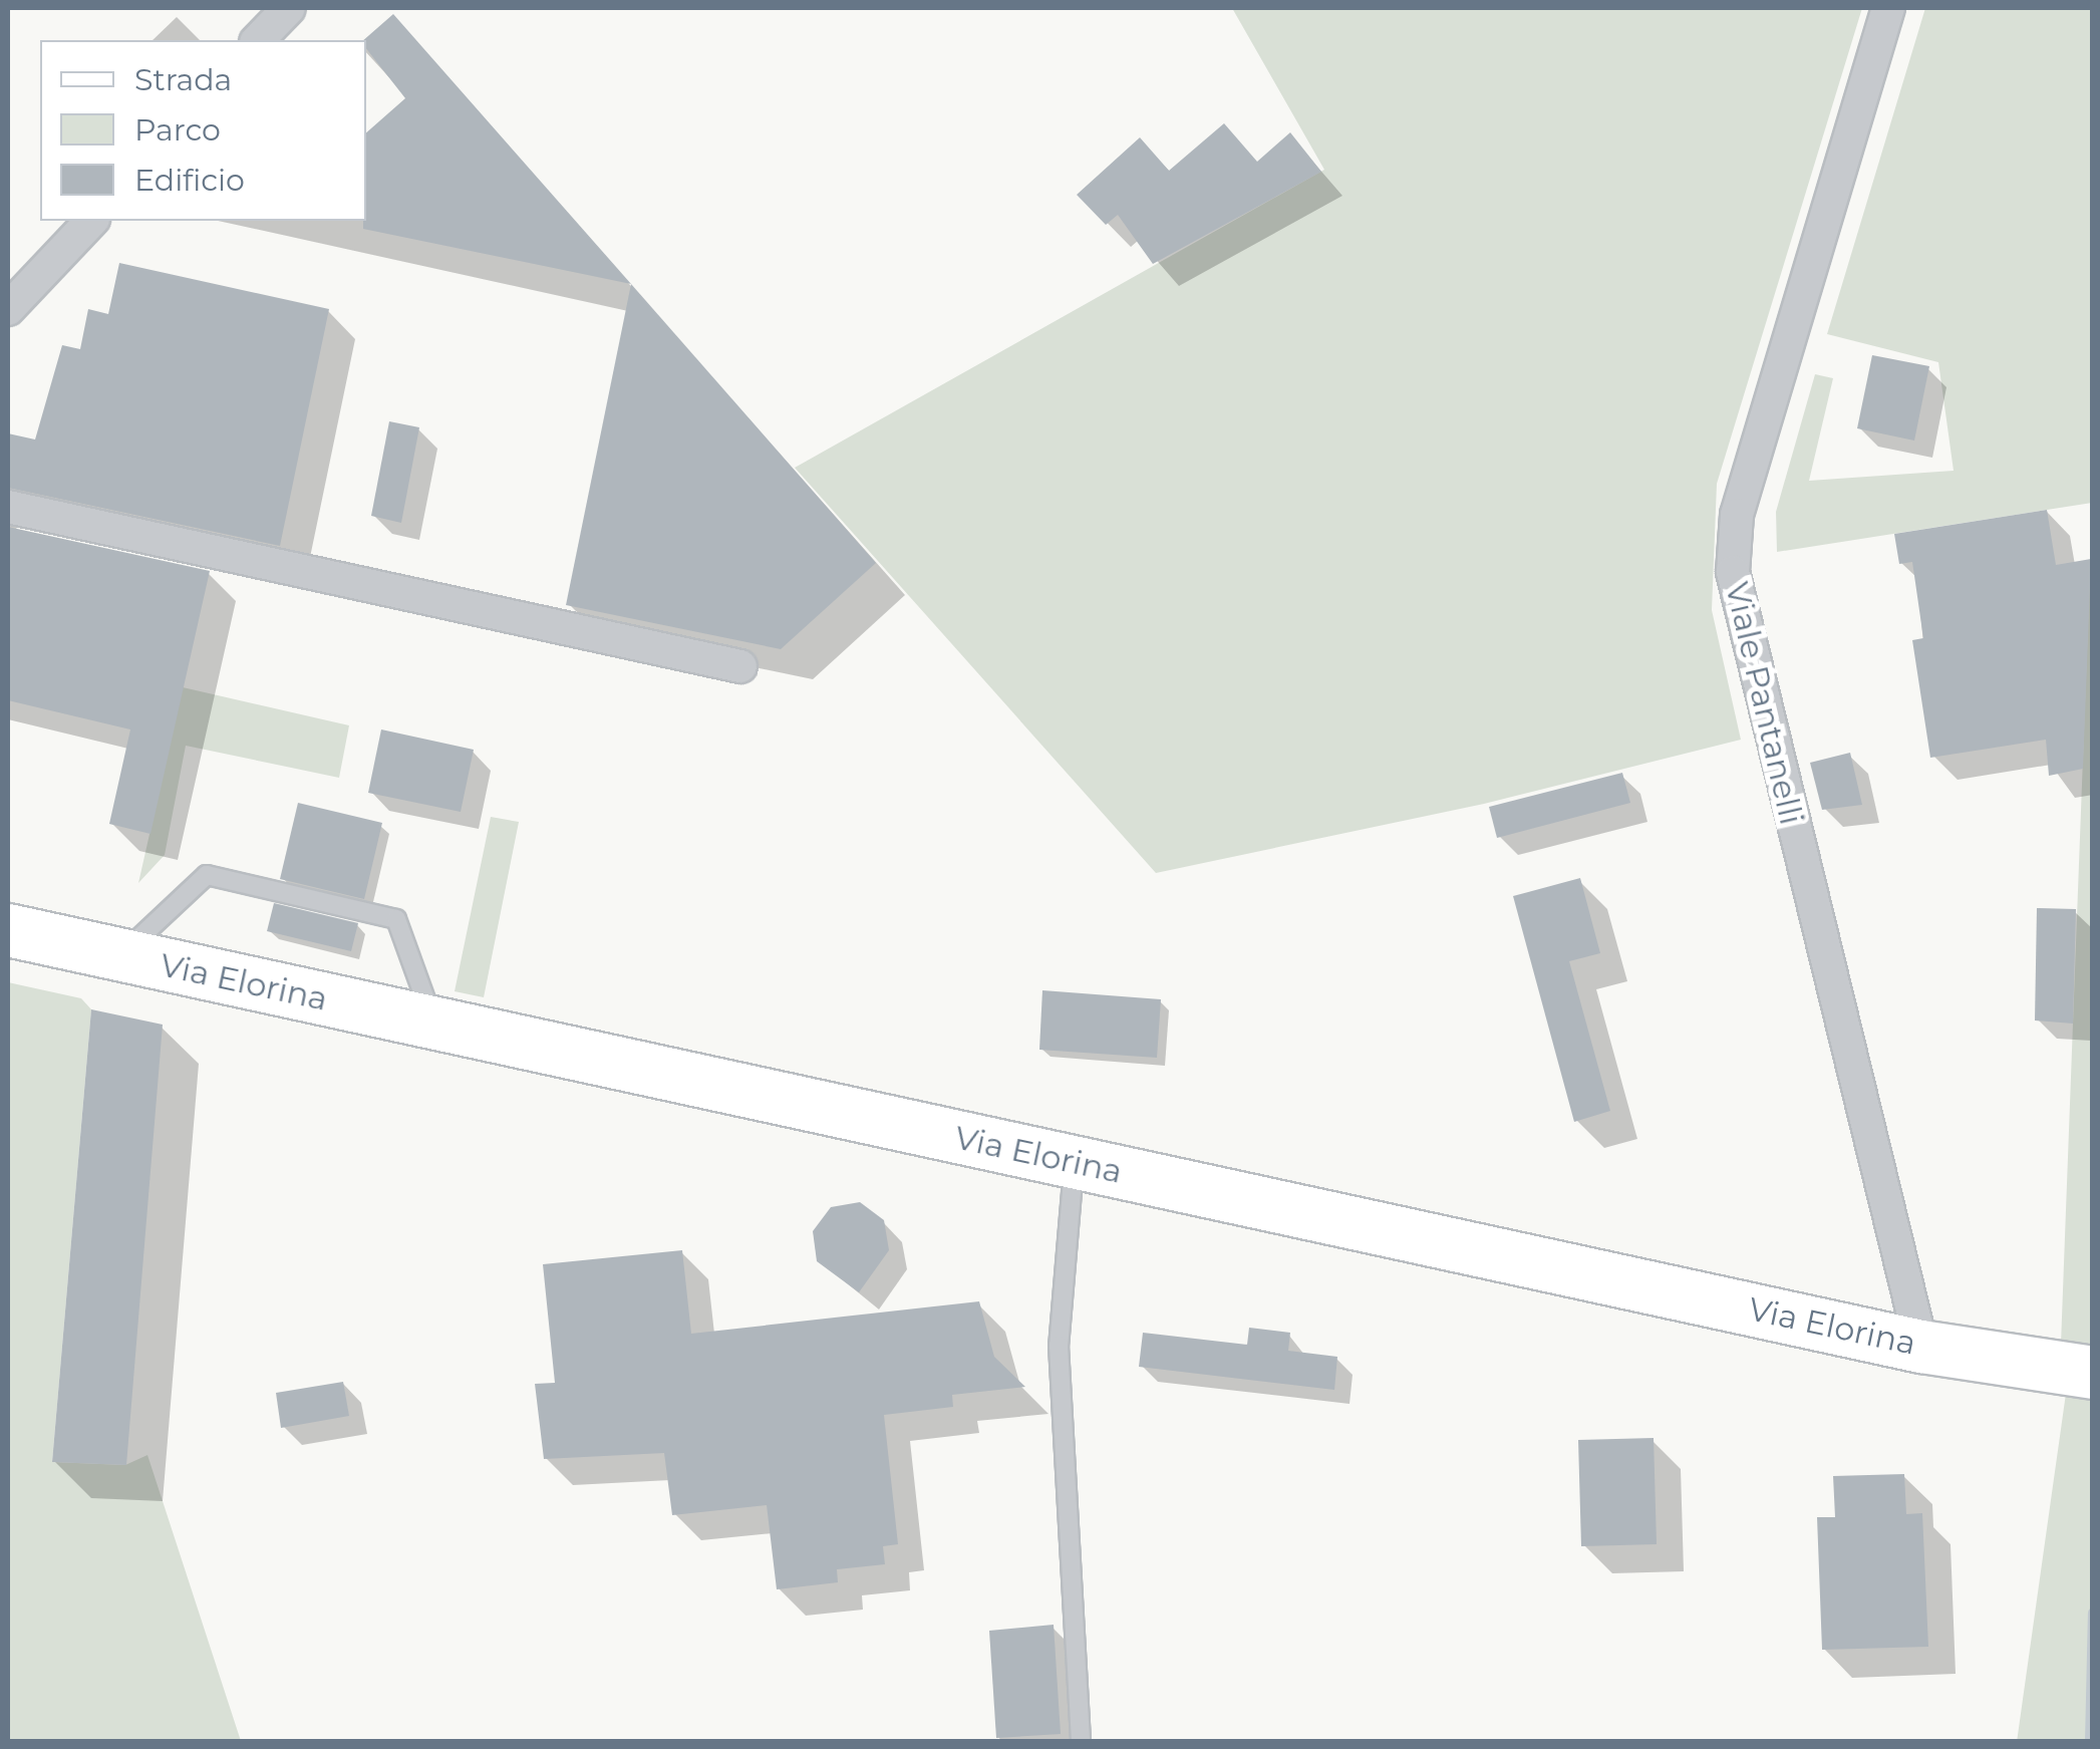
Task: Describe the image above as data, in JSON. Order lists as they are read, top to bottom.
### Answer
{
  "streets": {
    "main road": ["Via Elorina"],
    "street": ["Viale Pantanelli"]
  },
  "crossings": [
    ["Viale Pantanelli", "Via Elorina"]
  ],
  "legend": ["Strada", "Parco", "Edificio"]
}
